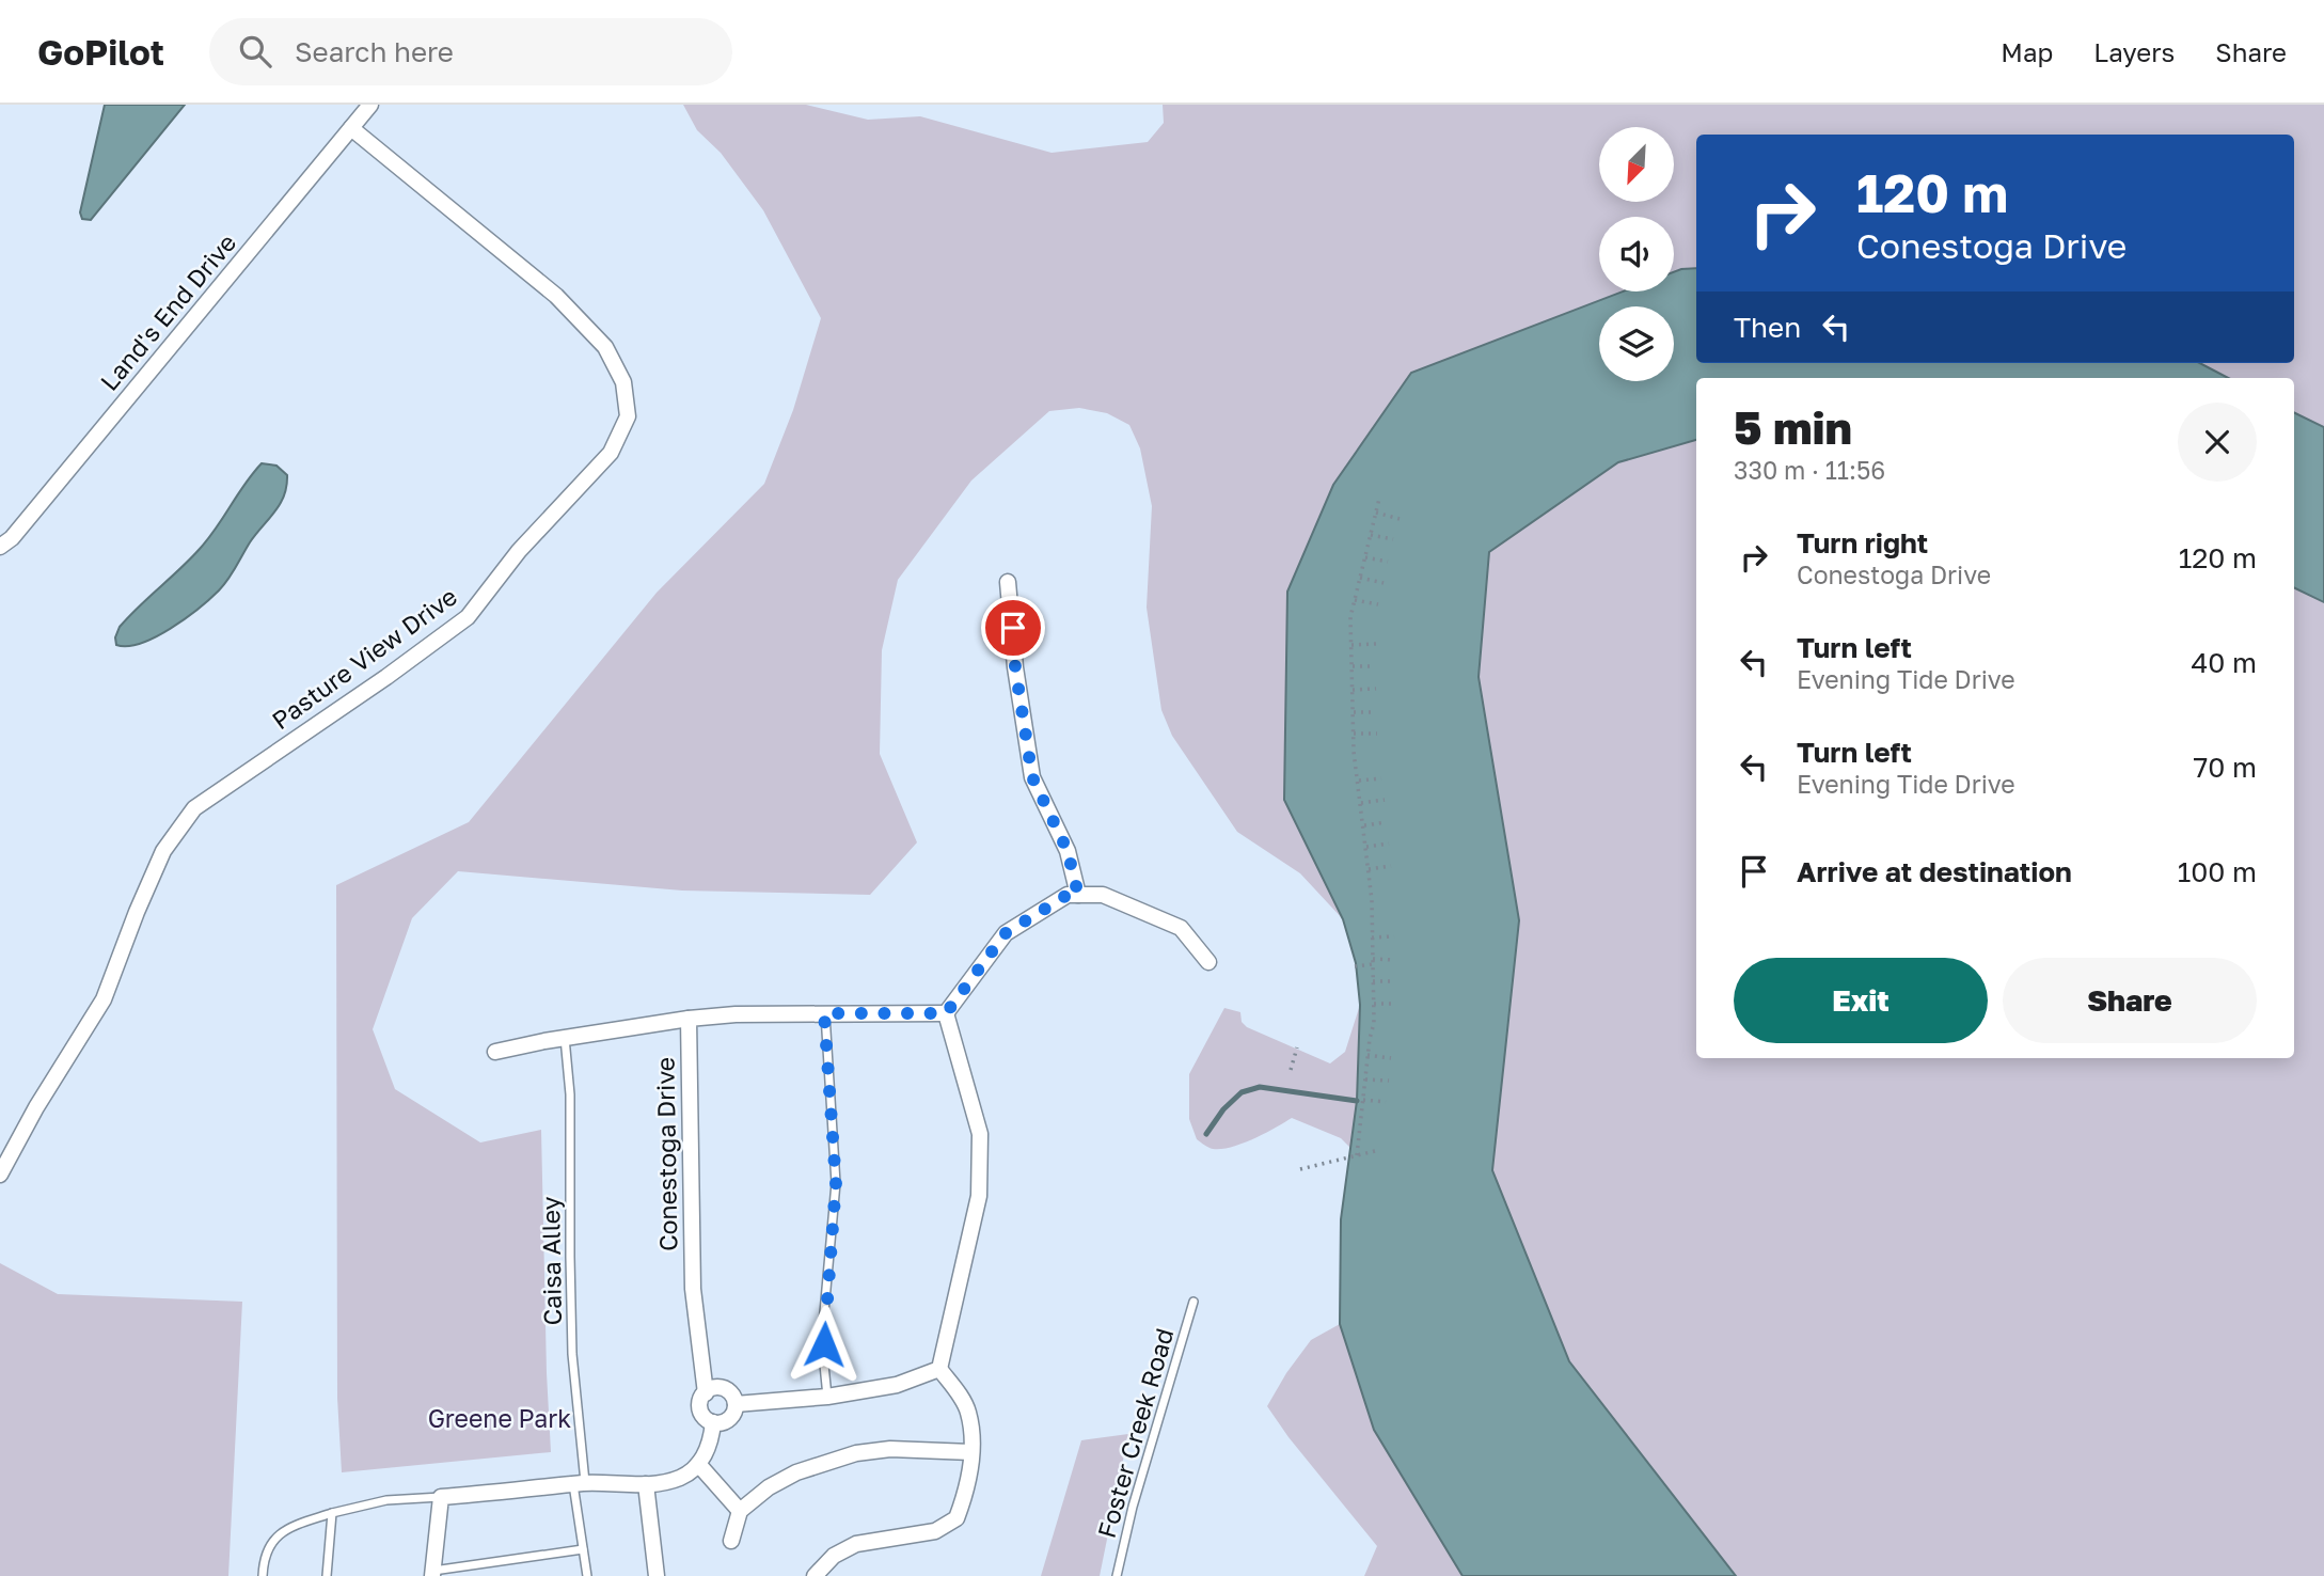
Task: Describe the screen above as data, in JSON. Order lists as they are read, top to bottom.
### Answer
{
  "streets": {
    "street": ["Land's End Drive", "Pasture View Drive", "Conestoga Drive"],
    "lane": ["Caisa Alley", "Foster Creek Road"]
  },
  "crossings": [
    ["Land's End Drive", "Pasture View Drive"],
    ["Conestoga Drive", "Caisa Alley"]
  ],
  "parks": ["Greene Park"],
  "north": "bottom left",
  "page": {
    "header": "GoPilot",
    "search": "Search here",
    "nav": ["Map", "Layers", "Share"],
    "turn": ["120 m", "Conestoga Drive"],
    "then": "Then",
    "heading": ["5 min", "330 m · 11:56"],
    "list": [
      {
        "name": "Turn right",
        "note": "Conestoga Drive",
        "value": "120 m"
      },
      {
        "name": "Turn left",
        "note": "Evening Tide Drive",
        "value": "40 m"
      },
      {
        "name": "Turn left",
        "note": "Evening Tide Drive",
        "value": "70 m"
      },
      {
        "name": "Arrive at destination",
        "value": "100 m"
      }
    ],
    "buttons": ["Exit", "Share"]
  }
}
